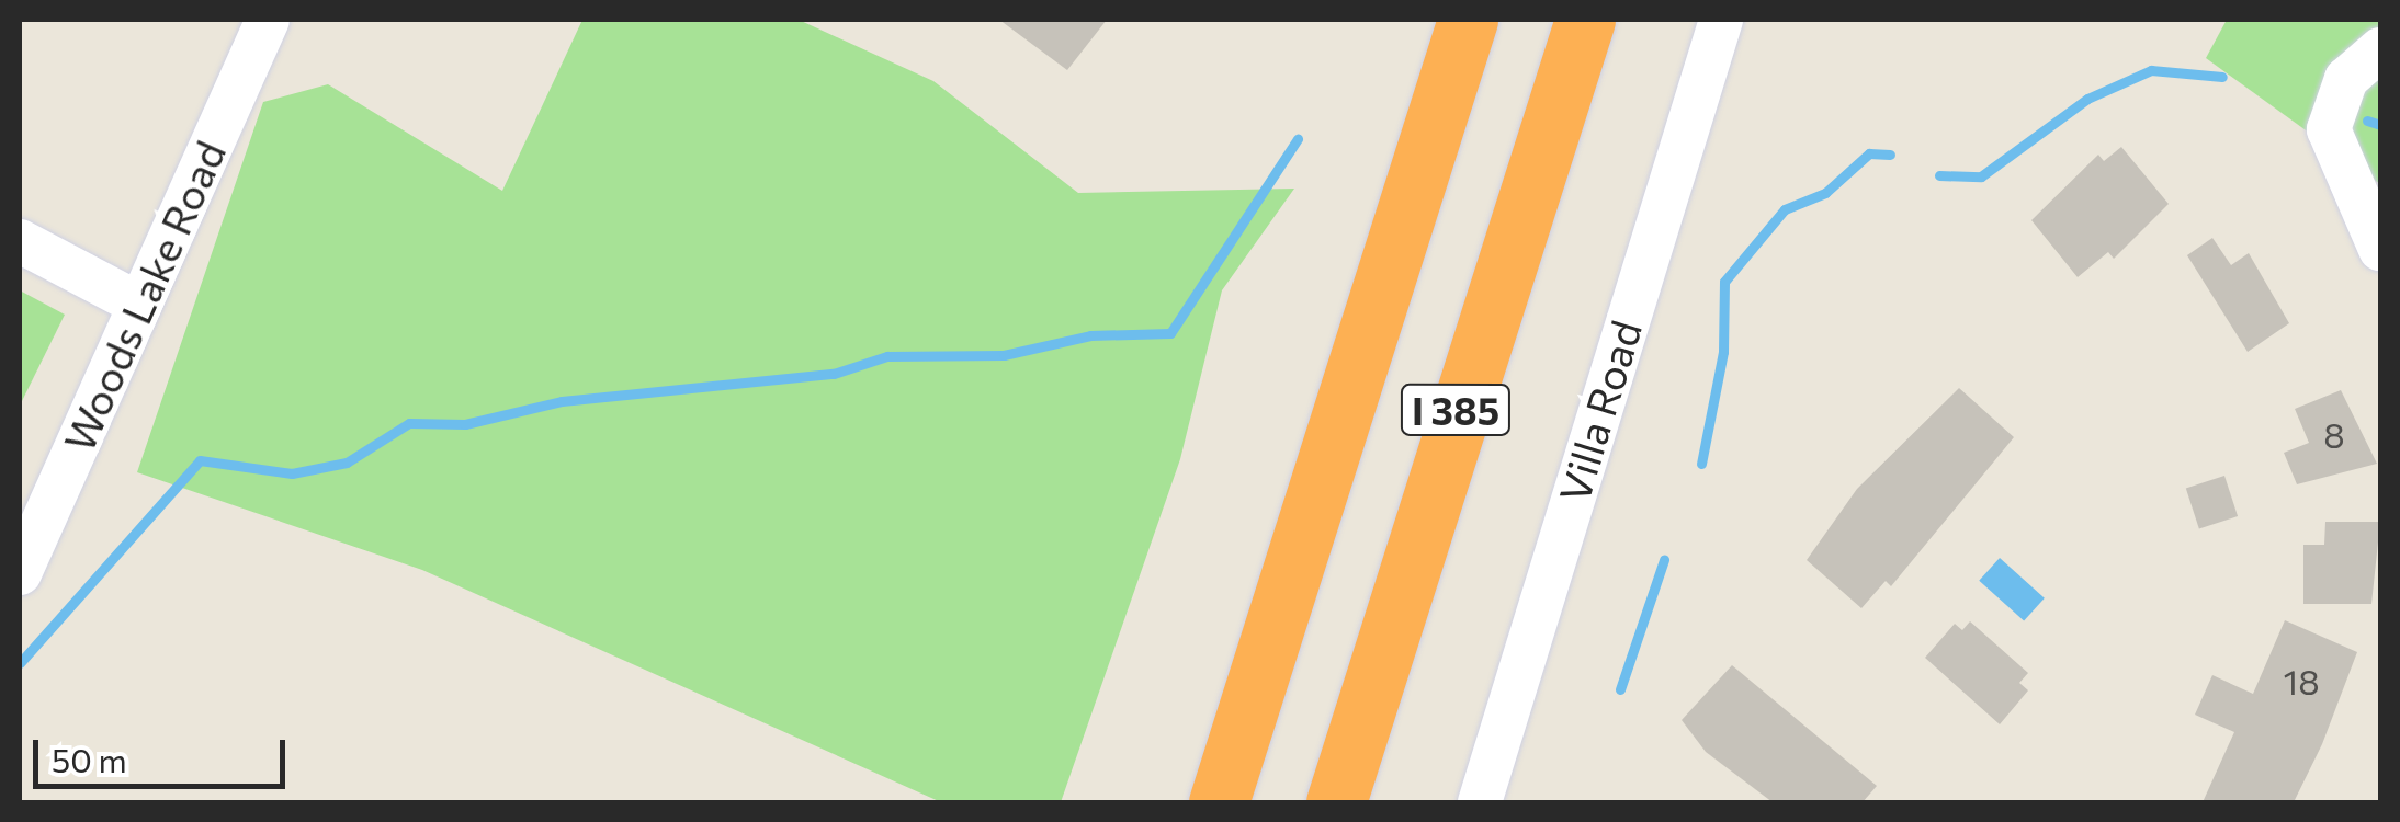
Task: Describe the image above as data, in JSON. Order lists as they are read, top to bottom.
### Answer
{
  "streets": {
    "highway": ["I 385"],
    "street": ["Woods Lake Road", "Villa Road"]
  },
  "house_numbers": ["8", "18"],
  "scale_bar": "50 m"
}
